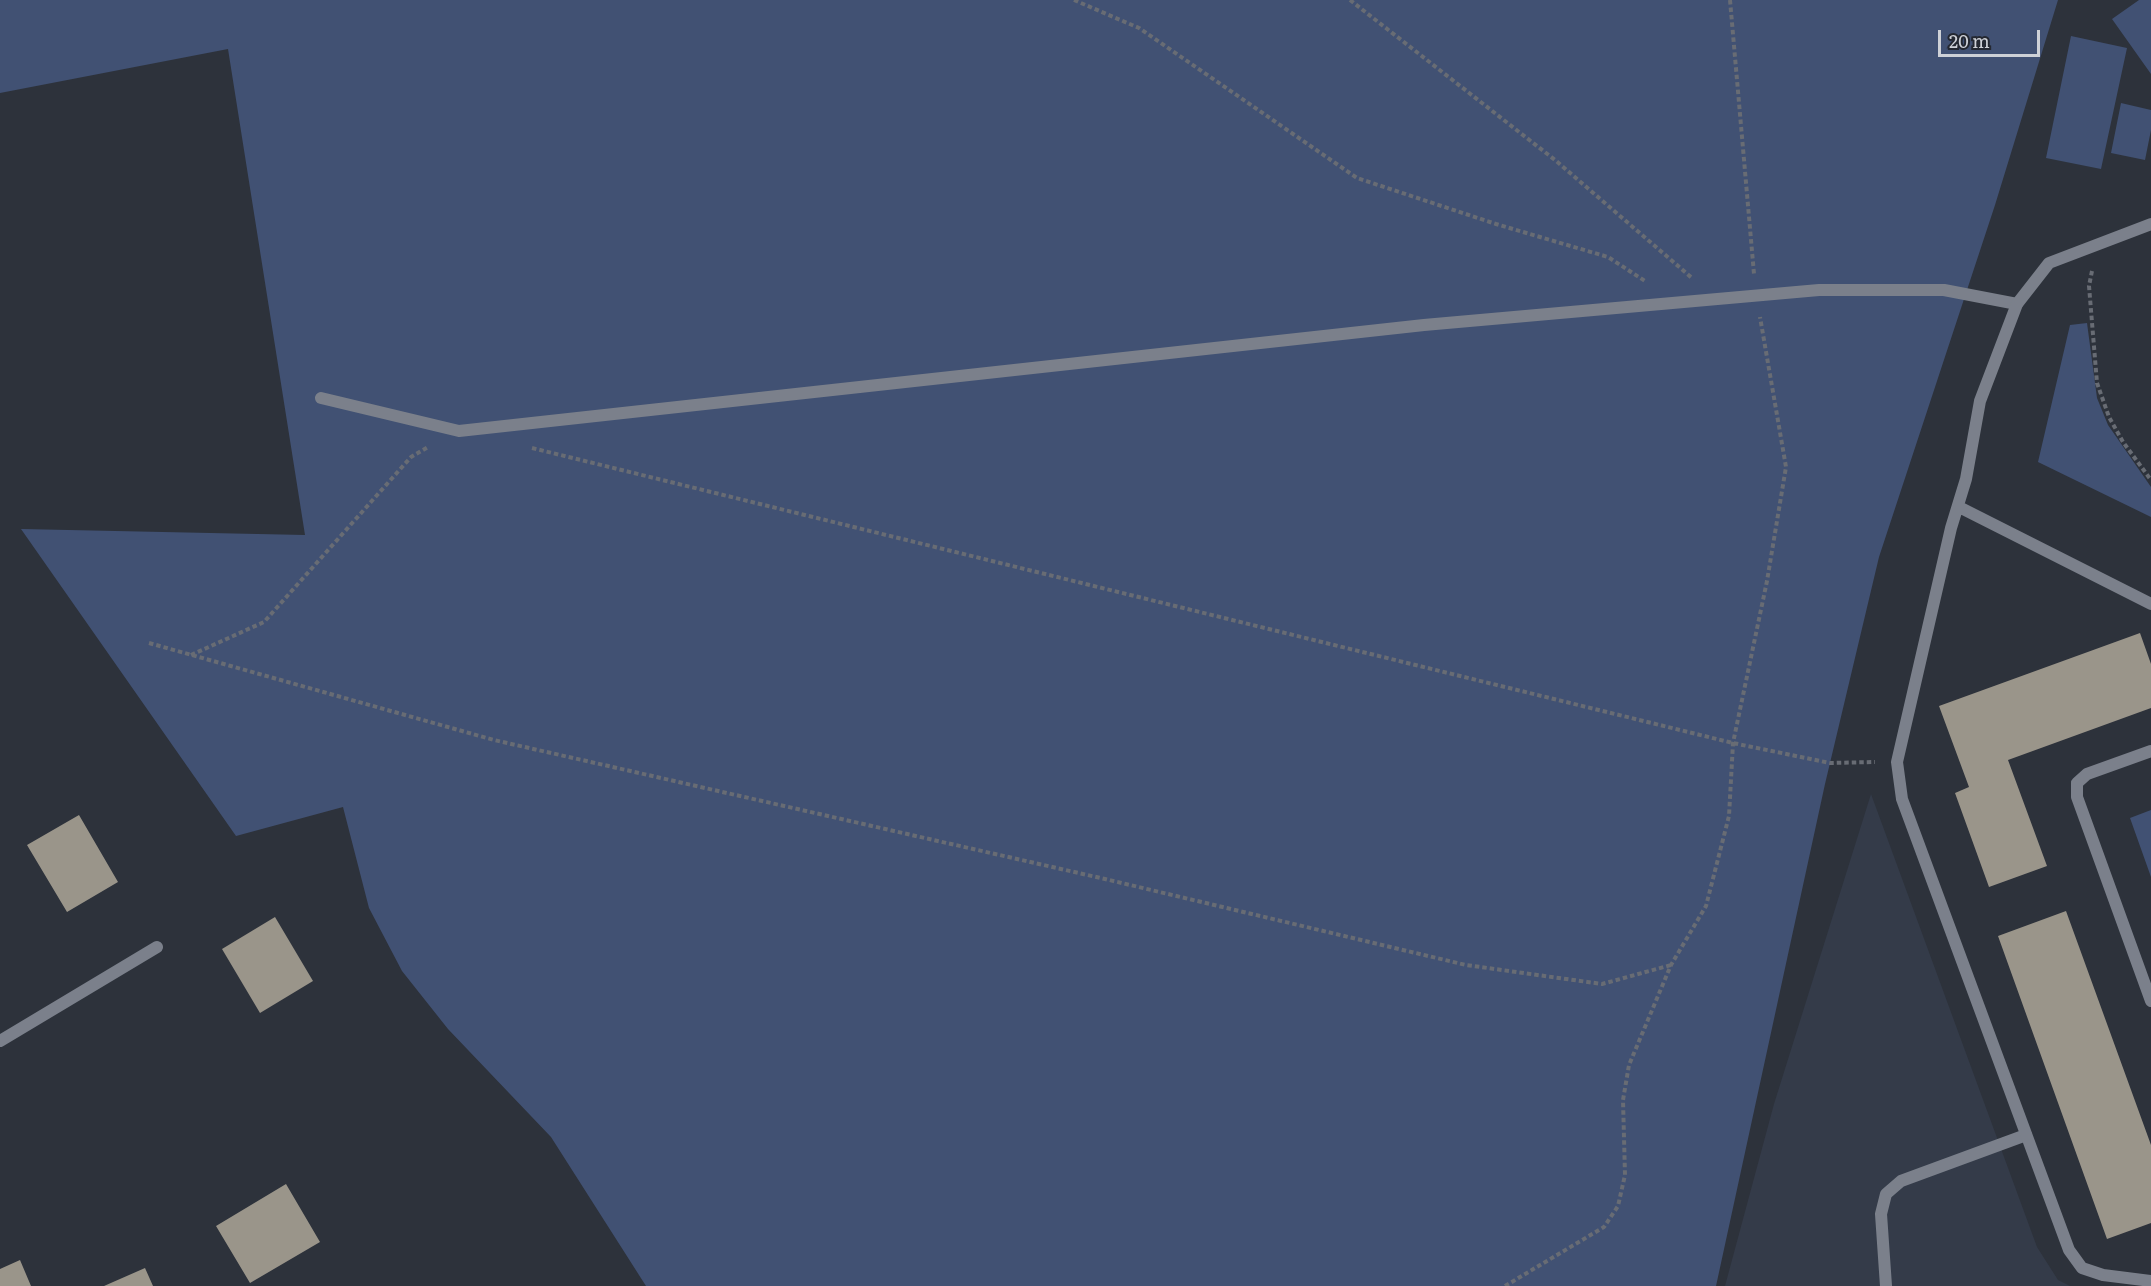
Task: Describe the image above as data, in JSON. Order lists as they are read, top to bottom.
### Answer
{
  "scale_bar": "20 m"
}
